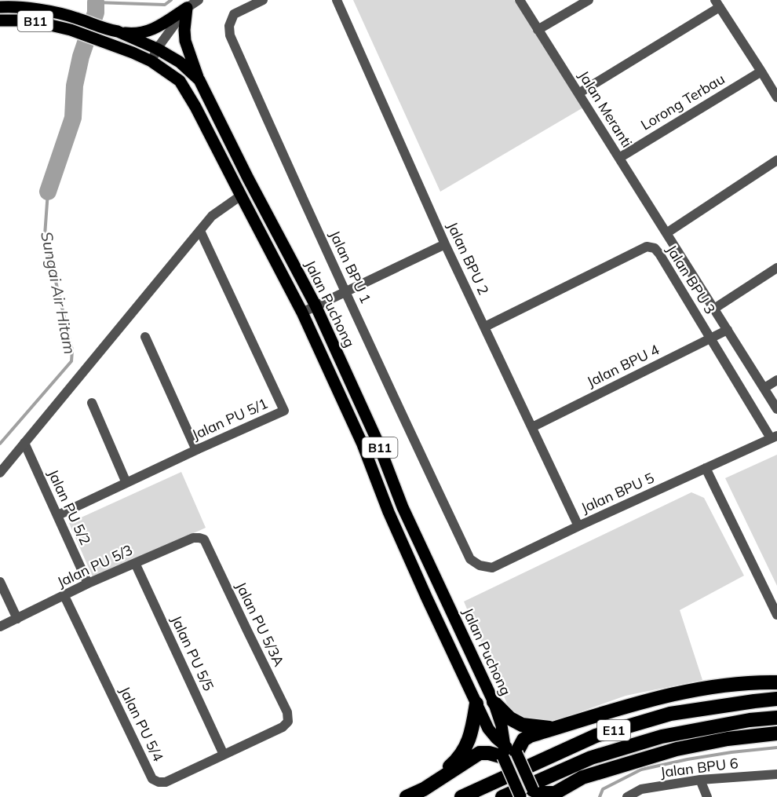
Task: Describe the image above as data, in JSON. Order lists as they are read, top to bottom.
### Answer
{
  "streets": {
    "highway": ["E11"],
    "main road": ["B11", "Jalan Puchong"],
    "street": [
      "Lorong Terbau",
      "Jalan Meranti",
      "Jalan BPU 2",
      "Jalan BPU 1",
      "Jalan BPU 3",
      "Jalan BPU 4",
      "Jalan PU 5/1",
      "Jalan BPU 5",
      "Jalan PU 5/2",
      "Jalan PU 5/3",
      "Jalan PU 5/3A",
      "Jalan PU 5/5",
      "Jalan PU 5/4",
      "Jalan BPU 6"
    ]
  },
  "crossings": [
    ["Lorong Terbau", "Jalan Meranti"],
    ["Jalan Meranti", "Jalan BPU 4"],
    ["Jalan BPU 2", "Jalan BPU 3"],
    ["Jalan BPU 2", "Jalan BPU 4"],
    ["Jalan BPU 2", "Jalan BPU 5"],
    ["Jalan BPU 1", "Jalan BPU 5"],
    ["Jalan BPU 3", "Jalan BPU 4"],
    ["Jalan BPU 3", "Jalan BPU 5"],
    ["Jalan PU 5/1", "Jalan PU 5/2"],
    ["Jalan PU 5/2", "Jalan PU 5/3"],
    ["Jalan PU 5/3", "Jalan PU 5/3A"],
    ["Jalan PU 5/3", "Jalan PU 5/5"],
    ["Jalan PU 5/3", "Jalan PU 5/4"],
    ["Jalan PU 5/3A", "Jalan PU 5/4"],
    ["Jalan PU 5/5", "Jalan PU 5/4"]
  ],
  "water": ["Sungai Air Hitam"]
}
